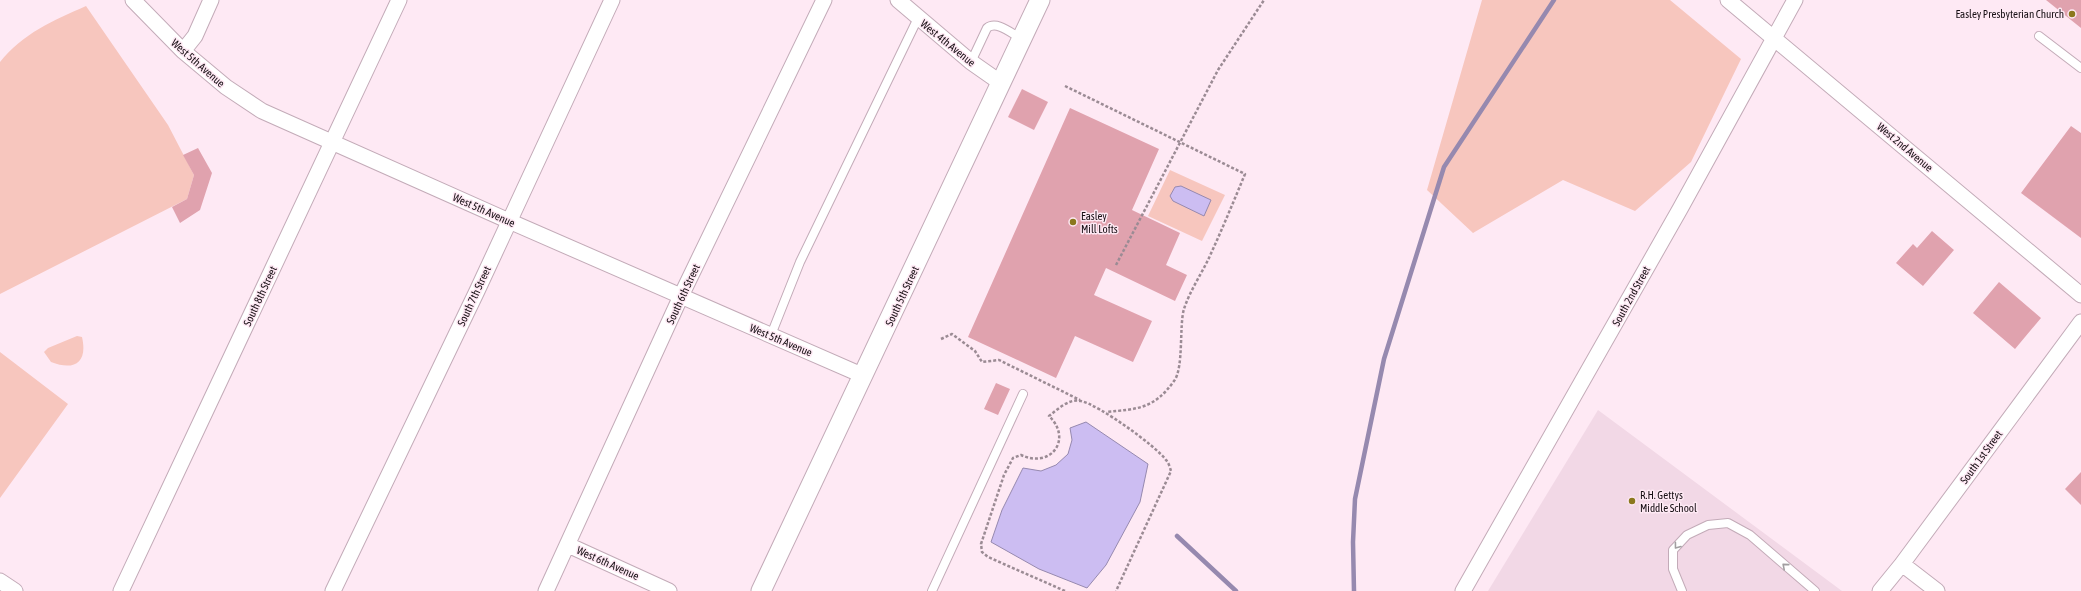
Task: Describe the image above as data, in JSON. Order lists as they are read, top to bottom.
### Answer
{
  "streets": {
    "street": [
      "West 4th Avenue",
      "West 5th Avenue",
      "West 2nd Avenue",
      "South 6th Street",
      "South 8th Street",
      "South 7th Street",
      "South 5th Street",
      "South 2nd Street",
      "South 1st Street",
      "West 6th Avenue"
    ]
  },
  "crossings": [
    ["West 4th Avenue", "South 5th Street"],
    ["West 5th Avenue", "South 6th Street"],
    ["West 5th Avenue", "South 8th Street"],
    ["West 5th Avenue", "South 7th Street"],
    ["West 5th Avenue", "South 5th Street"],
    ["West 2nd Avenue", "South 2nd Street"],
    ["South 6th Street", "West 6th Avenue"]
  ],
  "places": ["Easley Presbyterian Church", "Easley Mill Lofts", "R.H. Gettys Middle School"]
}
